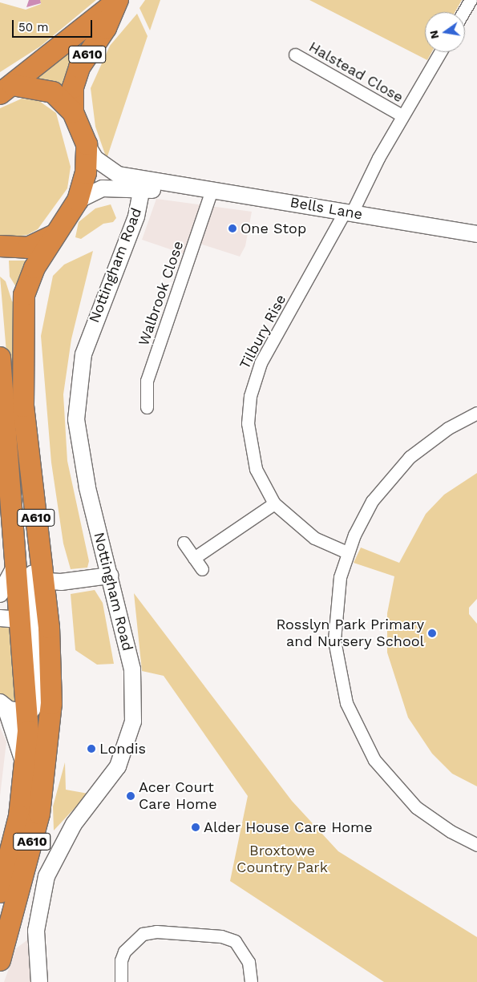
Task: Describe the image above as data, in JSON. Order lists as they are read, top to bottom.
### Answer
{
  "streets": {
    "highway": ["A610"],
    "street": [
      "Halstead Close",
      "Bells Lane",
      "Nottingham Road",
      "Walbrook Close",
      "Tilbury Rise"
    ]
  },
  "crossings": [
    ["A610", "Bells Lane"],
    ["Halstead Close", "Tilbury Rise"],
    ["Bells Lane", "Nottingham Road"],
    ["Bells Lane", "Walbrook Close"],
    ["Bells Lane", "Tilbury Rise"]
  ],
  "parks": ["Broxtowe Country Park"],
  "places": [
    "One Stop",
    "Rosslyn Park Primary and Nursery School",
    "Londis",
    "Acer Court Care Home",
    "Alder House Care Home"
  ],
  "scale_bar": "50 m",
  "north": "left"
}
